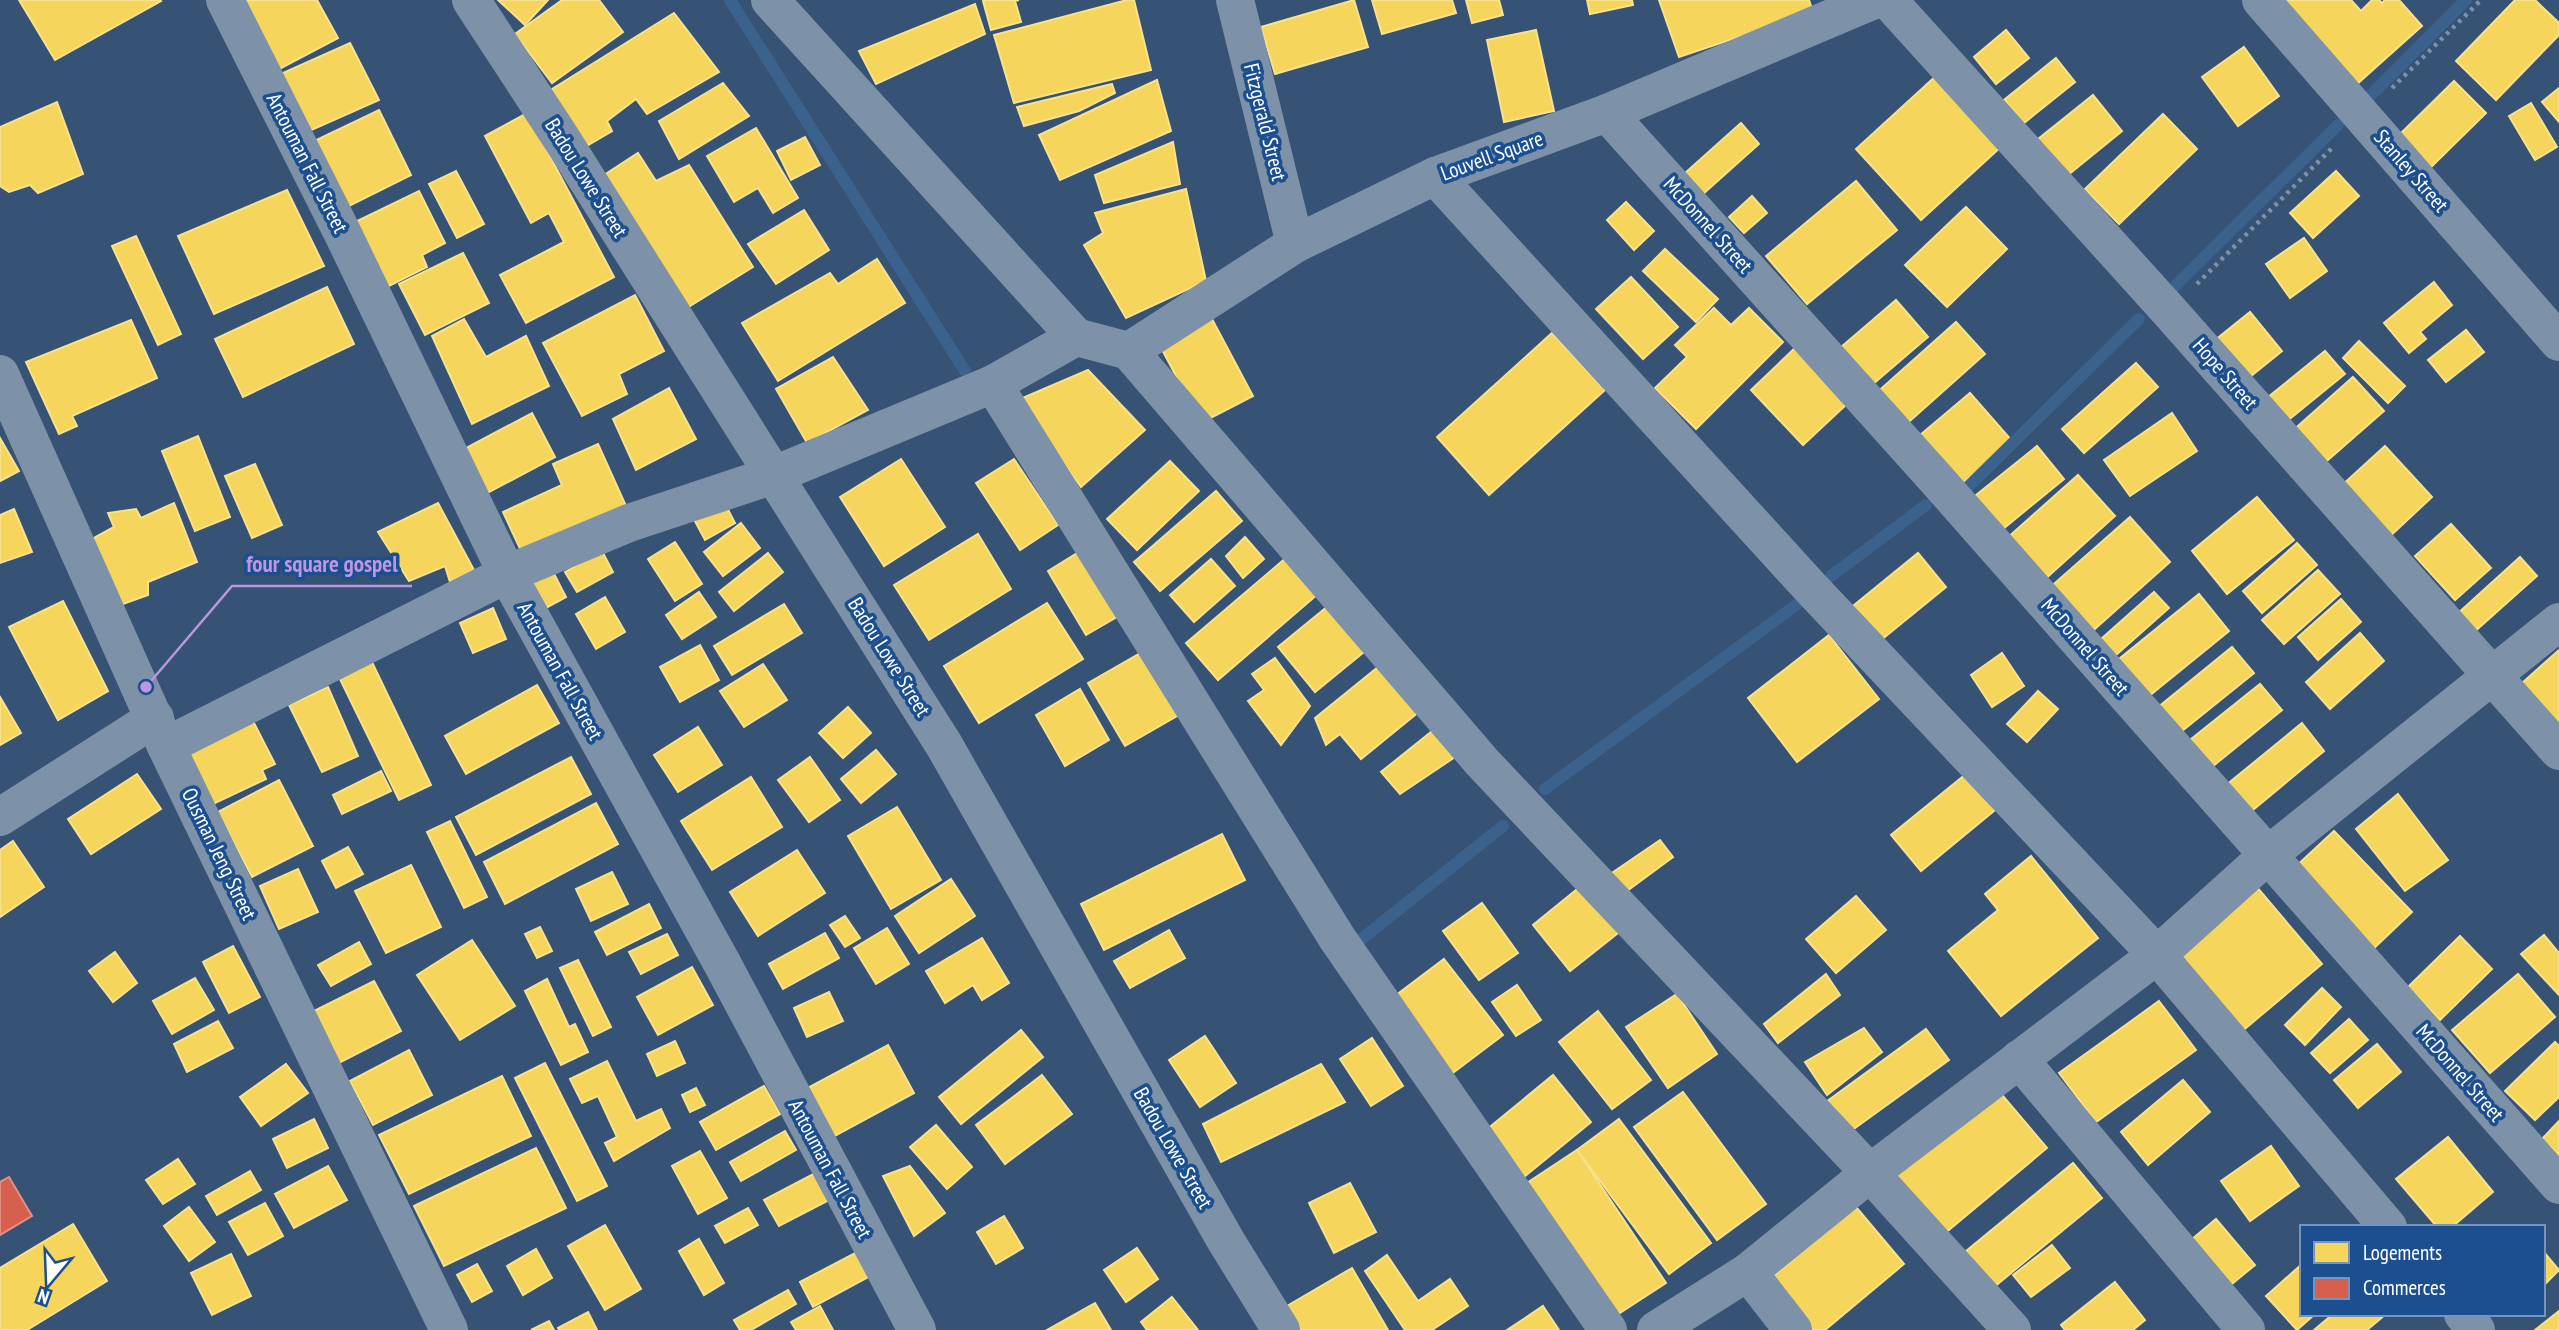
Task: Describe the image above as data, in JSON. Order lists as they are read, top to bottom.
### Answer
{
  "streets": {
    "street": [
      "Fitzgerald Street",
      "Louvell Square",
      "Antouman Fall Street",
      "Stanley Street",
      "Badou Lowe Street",
      "McDonnel Street",
      "Hope Street",
      "Ousman Jeng Street"
    ]
  },
  "crossings": [
    ["Fitzgerald Street", "Louvell Square"],
    ["Louvell Square", "McDonnel Street"]
  ],
  "places": ["four square gospel"],
  "legend": ["Logements", "Commerces"],
  "north": "bottom"
}
